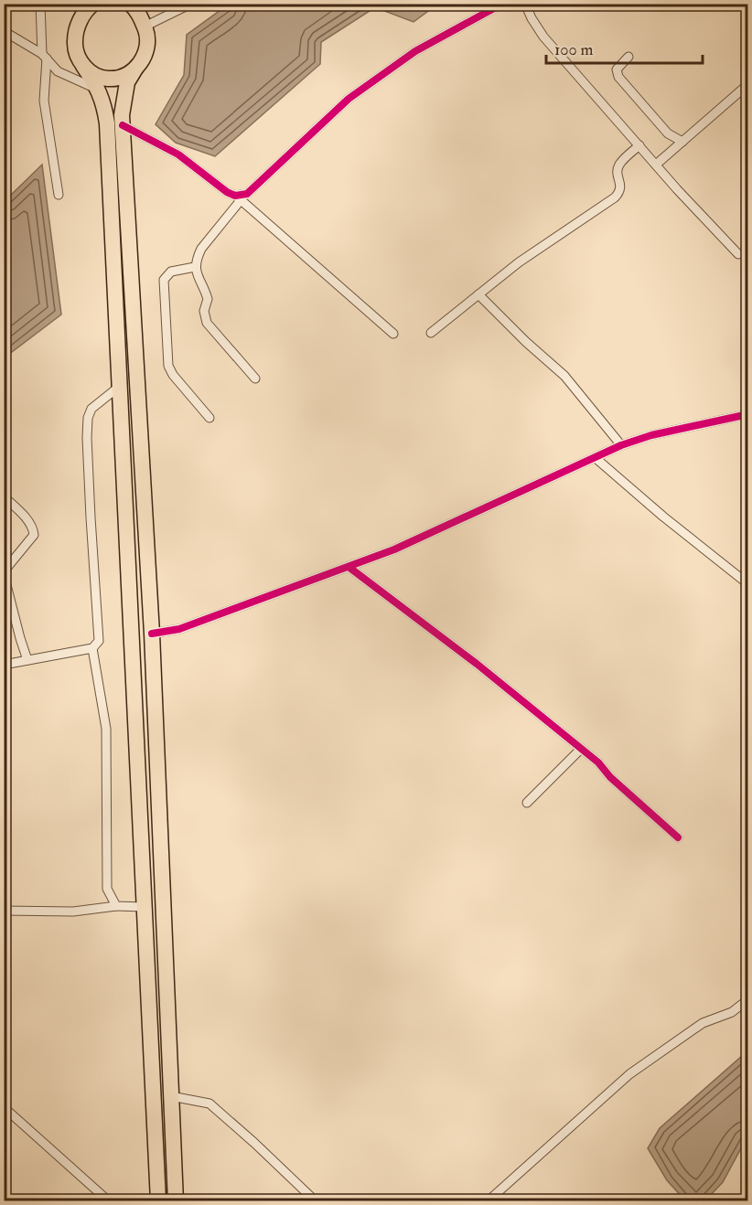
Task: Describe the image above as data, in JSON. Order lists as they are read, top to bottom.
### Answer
{
  "scale_bar": "100 m"
}
